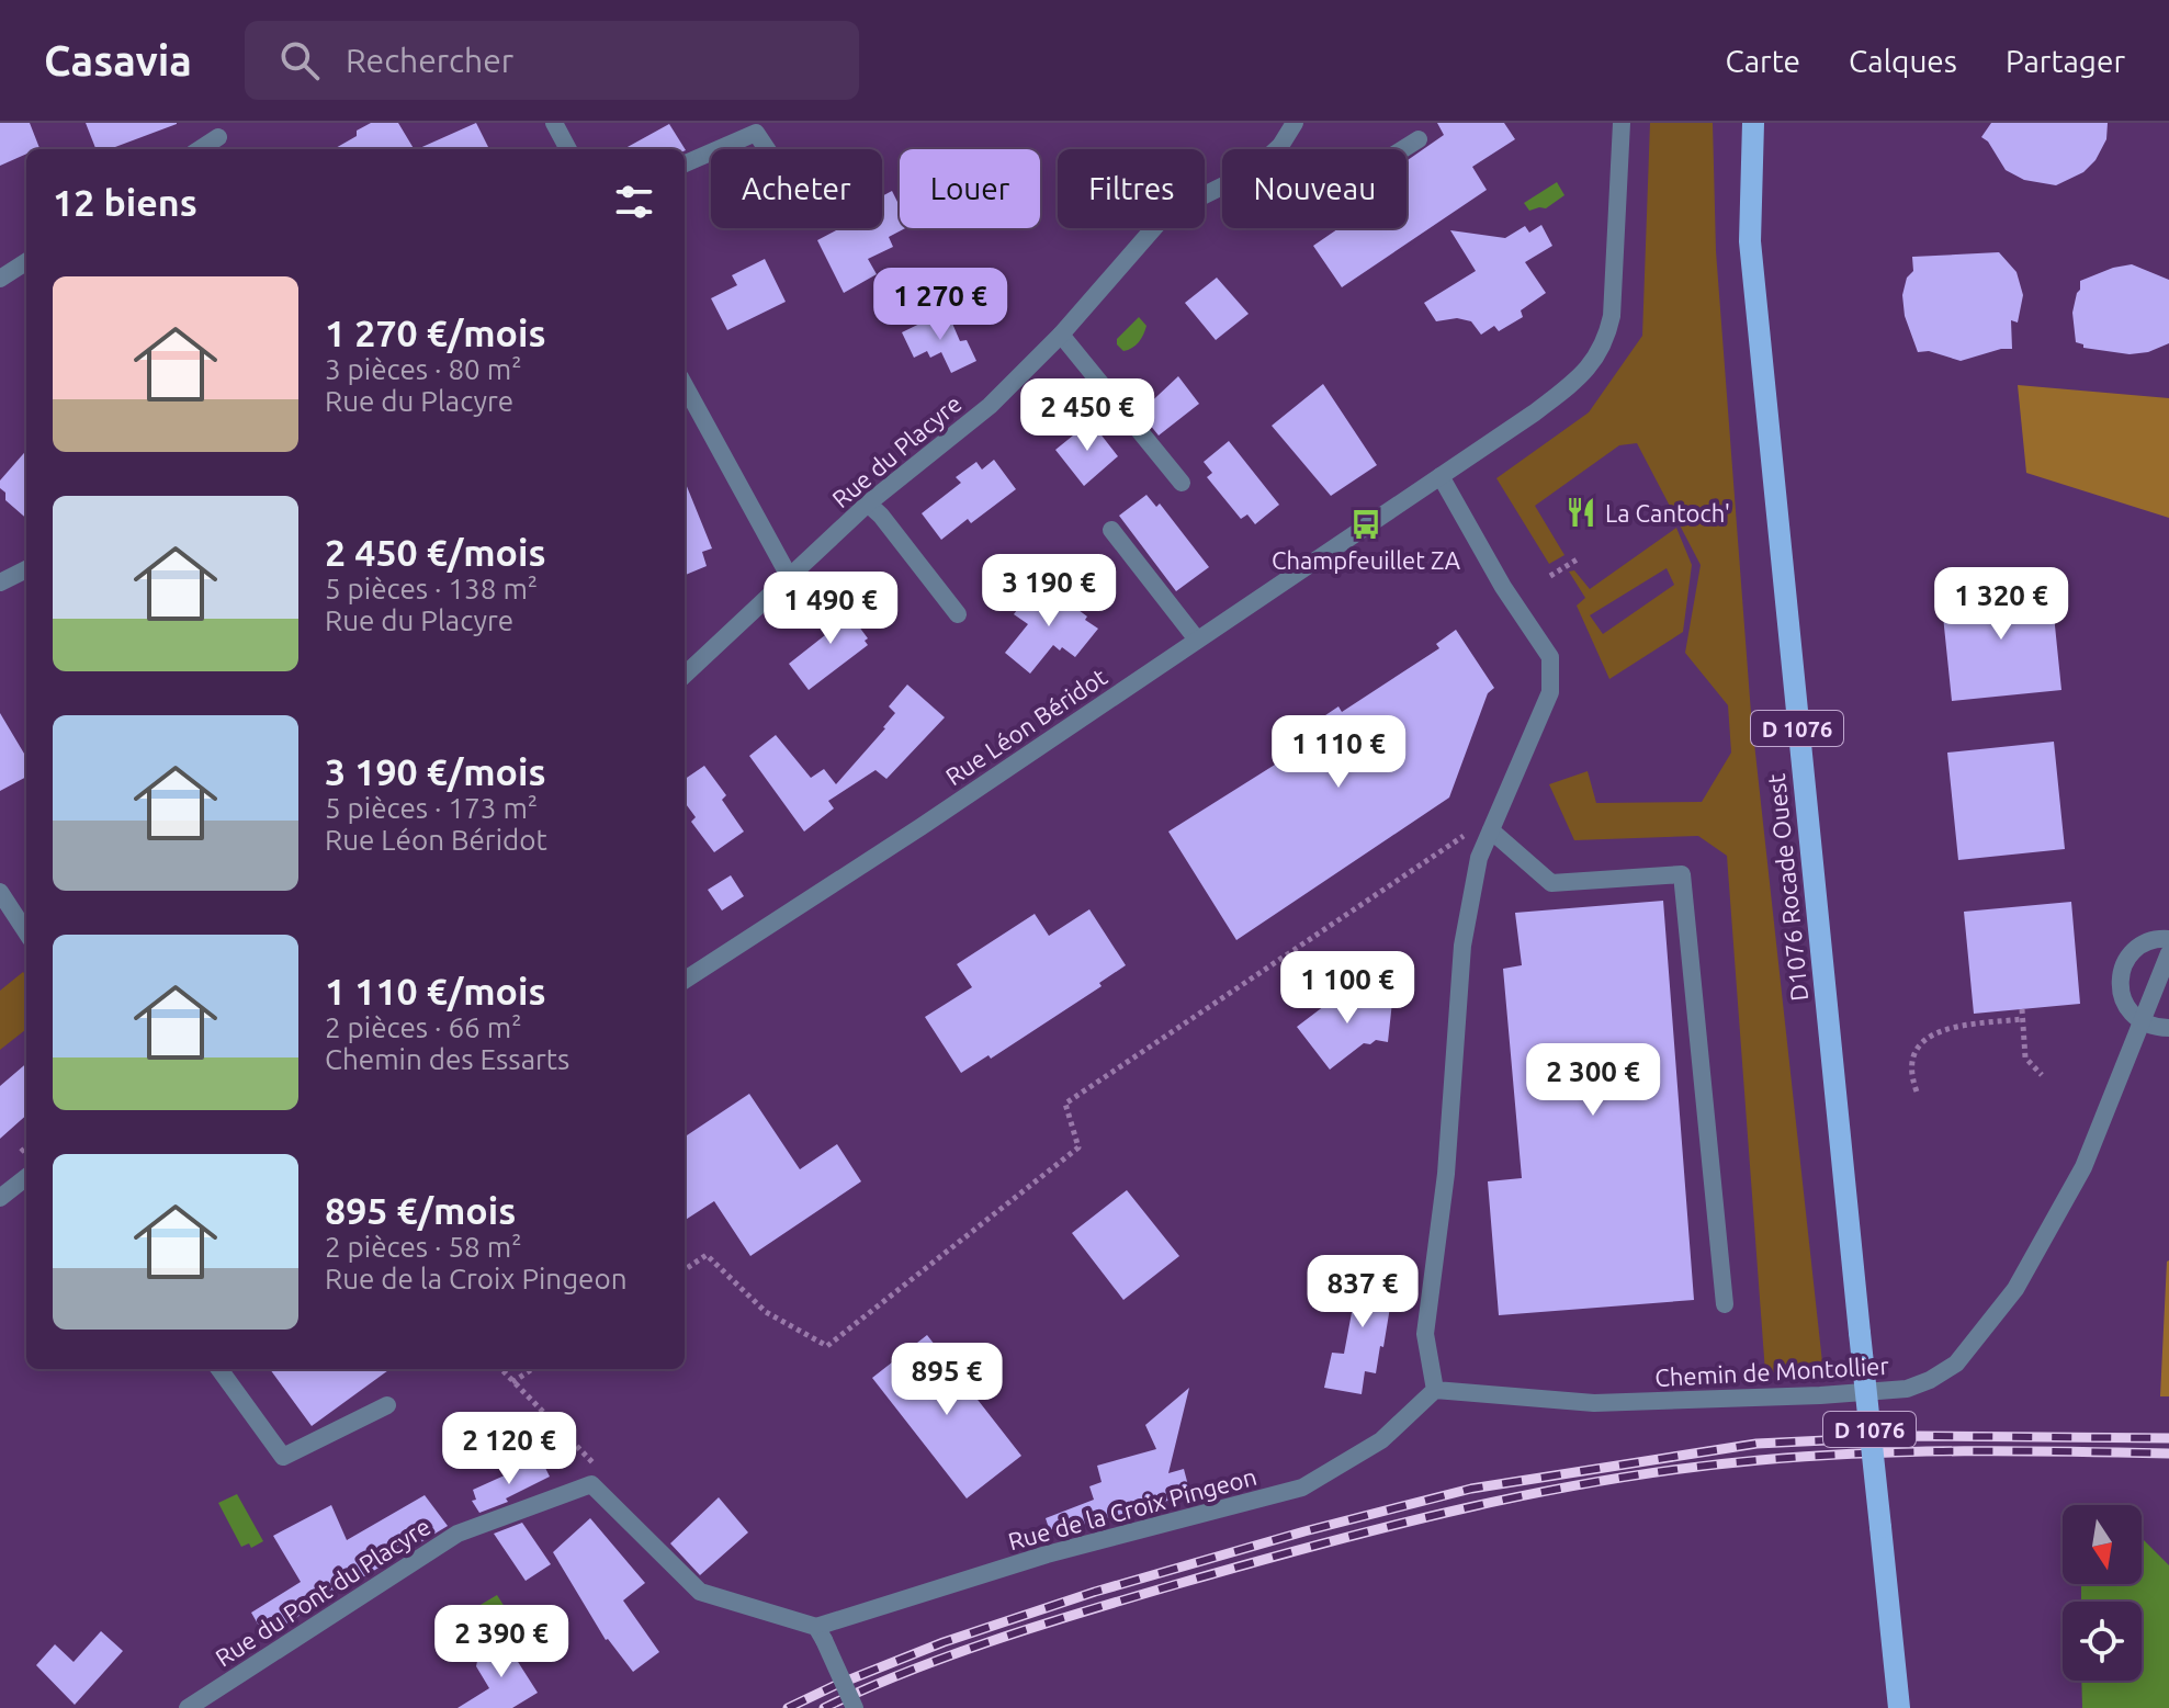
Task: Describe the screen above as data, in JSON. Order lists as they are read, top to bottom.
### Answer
{
  "streets": {
    "main road": ["D 1076", "D1076 Rocade Ouest"],
    "street": [
      "Rue du Placyre",
      "Rue Léon Béridot",
      "Chemin de Montollier",
      "Rue de la Croix Pingeon",
      "Rue du Pont du Placyre"
    ]
  },
  "crossings": [
    ["Chemin de Montollier", "Rue de la Croix Pingeon"]
  ],
  "places": {
    "restaurant": ["La Cantoch'"],
    "bus stop": ["Champfeuillet ZA"]
  },
  "north": "bottom",
  "page": {
    "header": "Casavia",
    "search": "Rechercher",
    "nav": ["Carte", "Calques", "Partager"],
    "chip": [
      "Acheter",
      "Louer",
      "Filtres",
      "Nouveau"
    ],
    "heading": "12 biens",
    "list": [
      {
        "name": "1 270 €/mois",
        "note": "3 pièces · 80 m² · Rue du Placyre"
      },
      {
        "name": "2 450 €/mois",
        "note": "5 pièces · 138 m² · Rue du Placyre"
      },
      {
        "name": "3 190 €/mois",
        "note": "5 pièces · 173 m² · Rue Léon Béridot"
      },
      {
        "name": "1 110 €/mois",
        "note": "2 pièces · 66 m² · Chemin des Essarts"
      },
      {
        "name": "895 €/mois",
        "note": "2 pièces · 58 m² · Rue de la Croix Pingeon"
      }
    ],
    "price": [
      "1 270 €",
      "2 450 €",
      "3 190 €",
      "1 320 €",
      "1 490 €",
      "1 110 €",
      "1 100 €",
      "2 300 €",
      "837 €",
      "895 €",
      "2 120 €",
      "2 390 €"
    ]
  }
}
